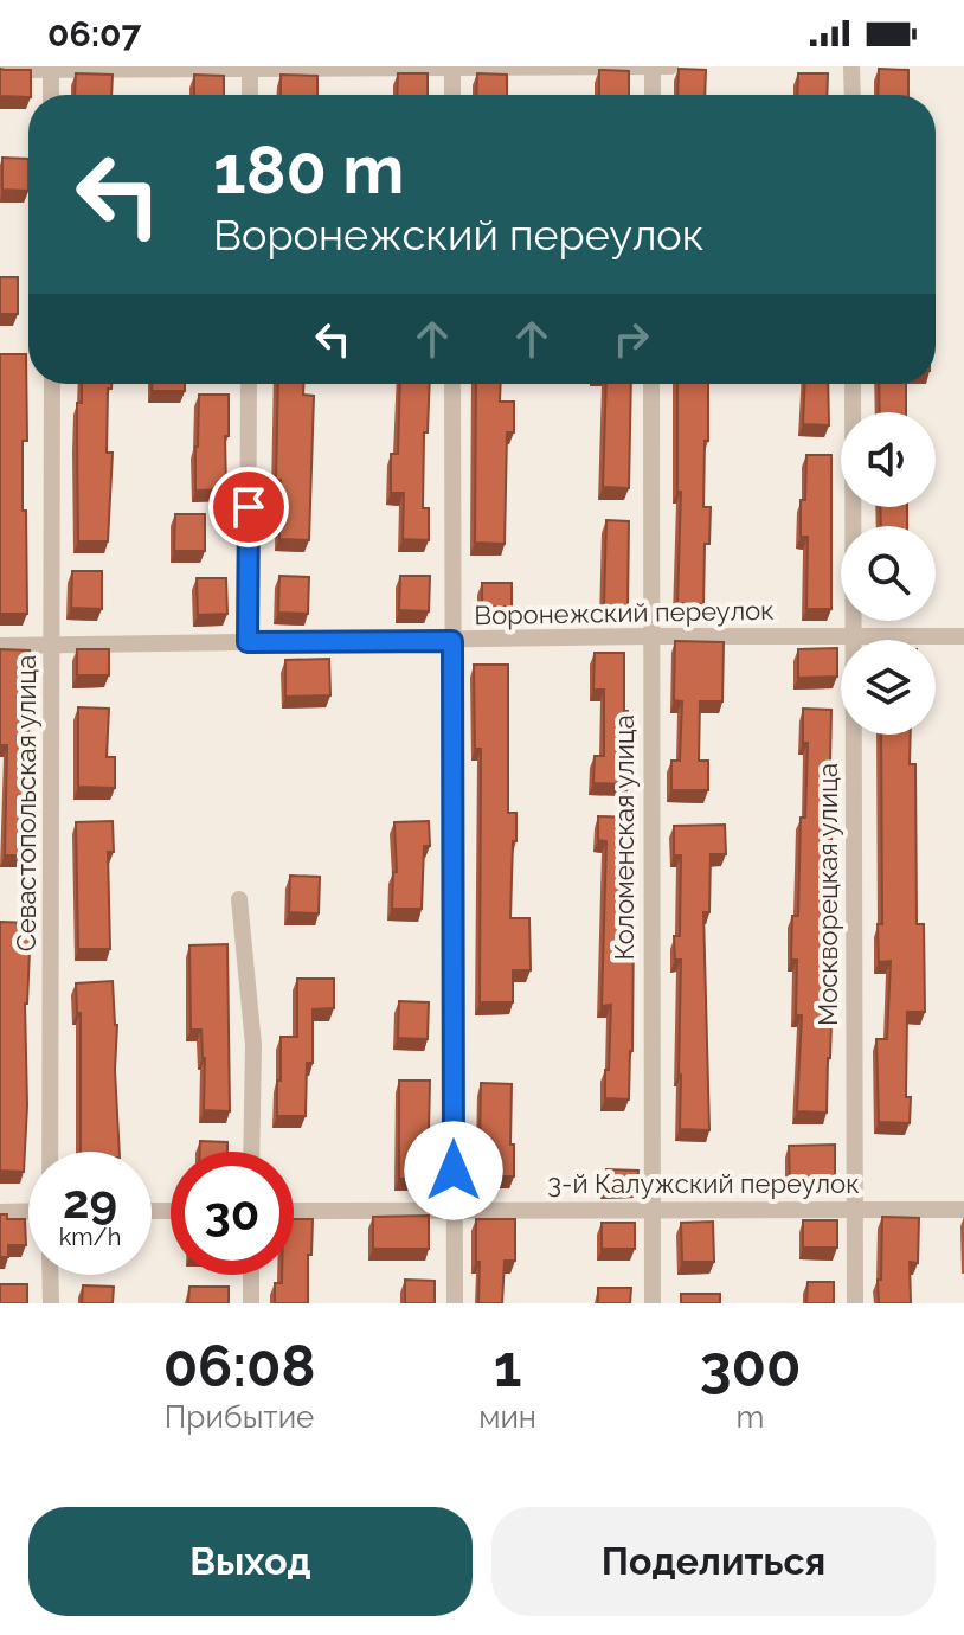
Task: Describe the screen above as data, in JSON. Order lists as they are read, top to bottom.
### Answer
{
  "streets": {
    "street": [
      "Воронежский переулок",
      "Севастопольская улица",
      "Коломенская улица",
      "Москворецкая улица",
      "3-й Калужский переулок"
    ]
  },
  "crossings": [
    ["Воронежский переулок", "Севастопольская улица"],
    ["Воронежский переулок", "Коломенская улица"],
    ["Воронежский переулок", "Москворецкая улица"],
    ["Коломенская улица", "3-й Калужский переулок"],
    ["Москворецкая улица", "3-й Калужский переулок"]
  ],
  "page": {
    "status": "06:07",
    "turn": ["180 m", "Воронежский переулок"],
    "speed": "29 km/h",
    "limit": "30",
    "eta": [
      "06:08",
      "Прибытие",
      "1",
      "мин",
      "300",
      "m"
    ],
    "buttons": ["Выход", "Поделиться"]
  }
}
